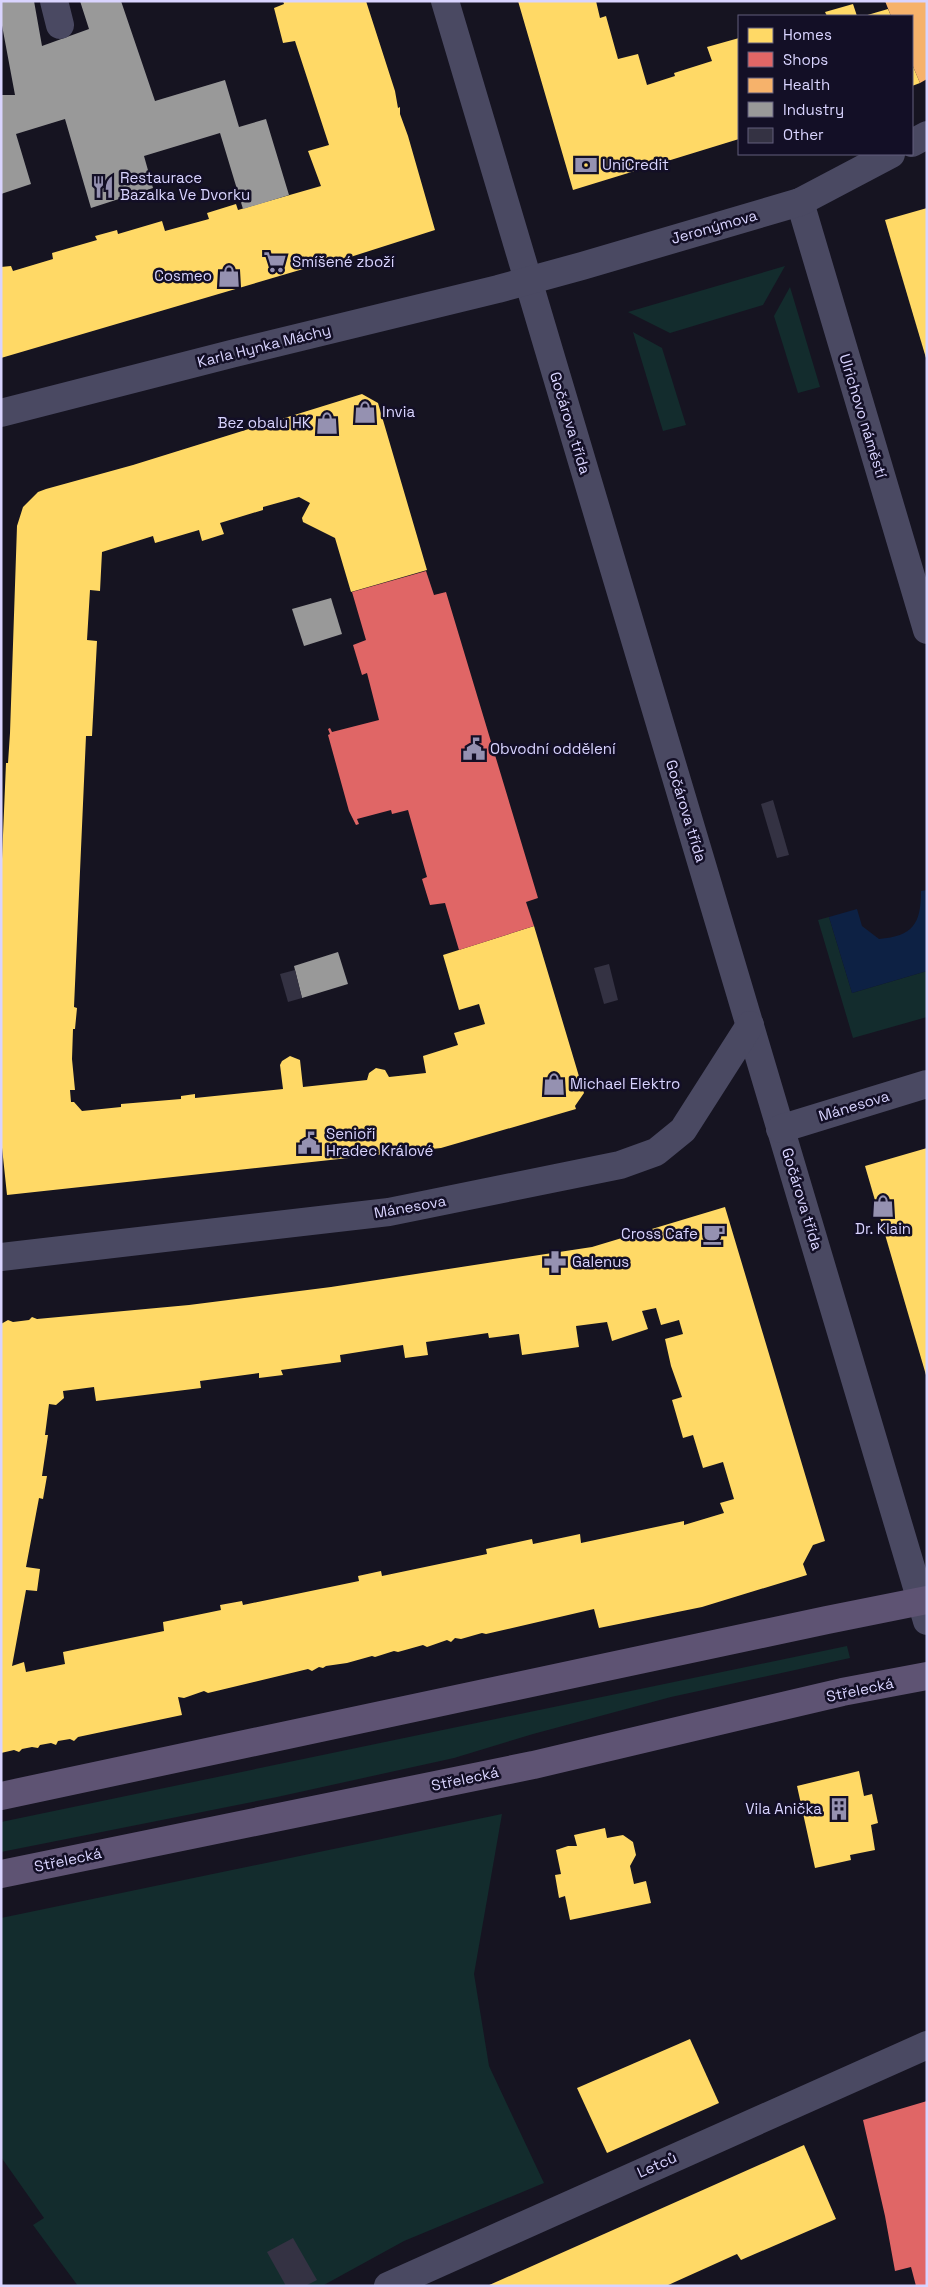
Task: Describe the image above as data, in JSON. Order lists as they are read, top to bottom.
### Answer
{
  "streets": {
    "main road": ["Střelecká"],
    "street": [
      "Jeronýmova",
      "Karla Hynka Máchy",
      "Ulrichovo náměstí",
      "Gočárova třída",
      "Mánesova",
      "Letců"
    ]
  },
  "crossings": [
    ["Jeronýmova", "Karla Hynka Máchy"],
    ["Jeronýmova", "Ulrichovo náměstí"],
    ["Jeronýmova", "Gočárova třída"],
    ["Karla Hynka Máchy", "Gočárova třída"],
    ["Gočárova třída", "Mánesova"]
  ],
  "places": {
    "bank": ["UniCredit"],
    "restaurant": ["Restaurace Bazalka Ve Dvorku"],
    "supermarket": ["Smíšené zboží"],
    "shop": [
      "Cosmeo",
      "Invia",
      "Bez obalu HK",
      "Michael Elektro",
      "Dr. Klain"
    ],
    "public building": ["Obvodní oddělení", "Senioři Hradec Králové"],
    "cafe": ["Cross Cafe"],
    "pharmacy": ["Galenus"],
    "building": ["Vila Anička"]
  },
  "legend": [
    "Homes",
    "Shops",
    "Health",
    "Industry",
    "Other"
  ]
}
